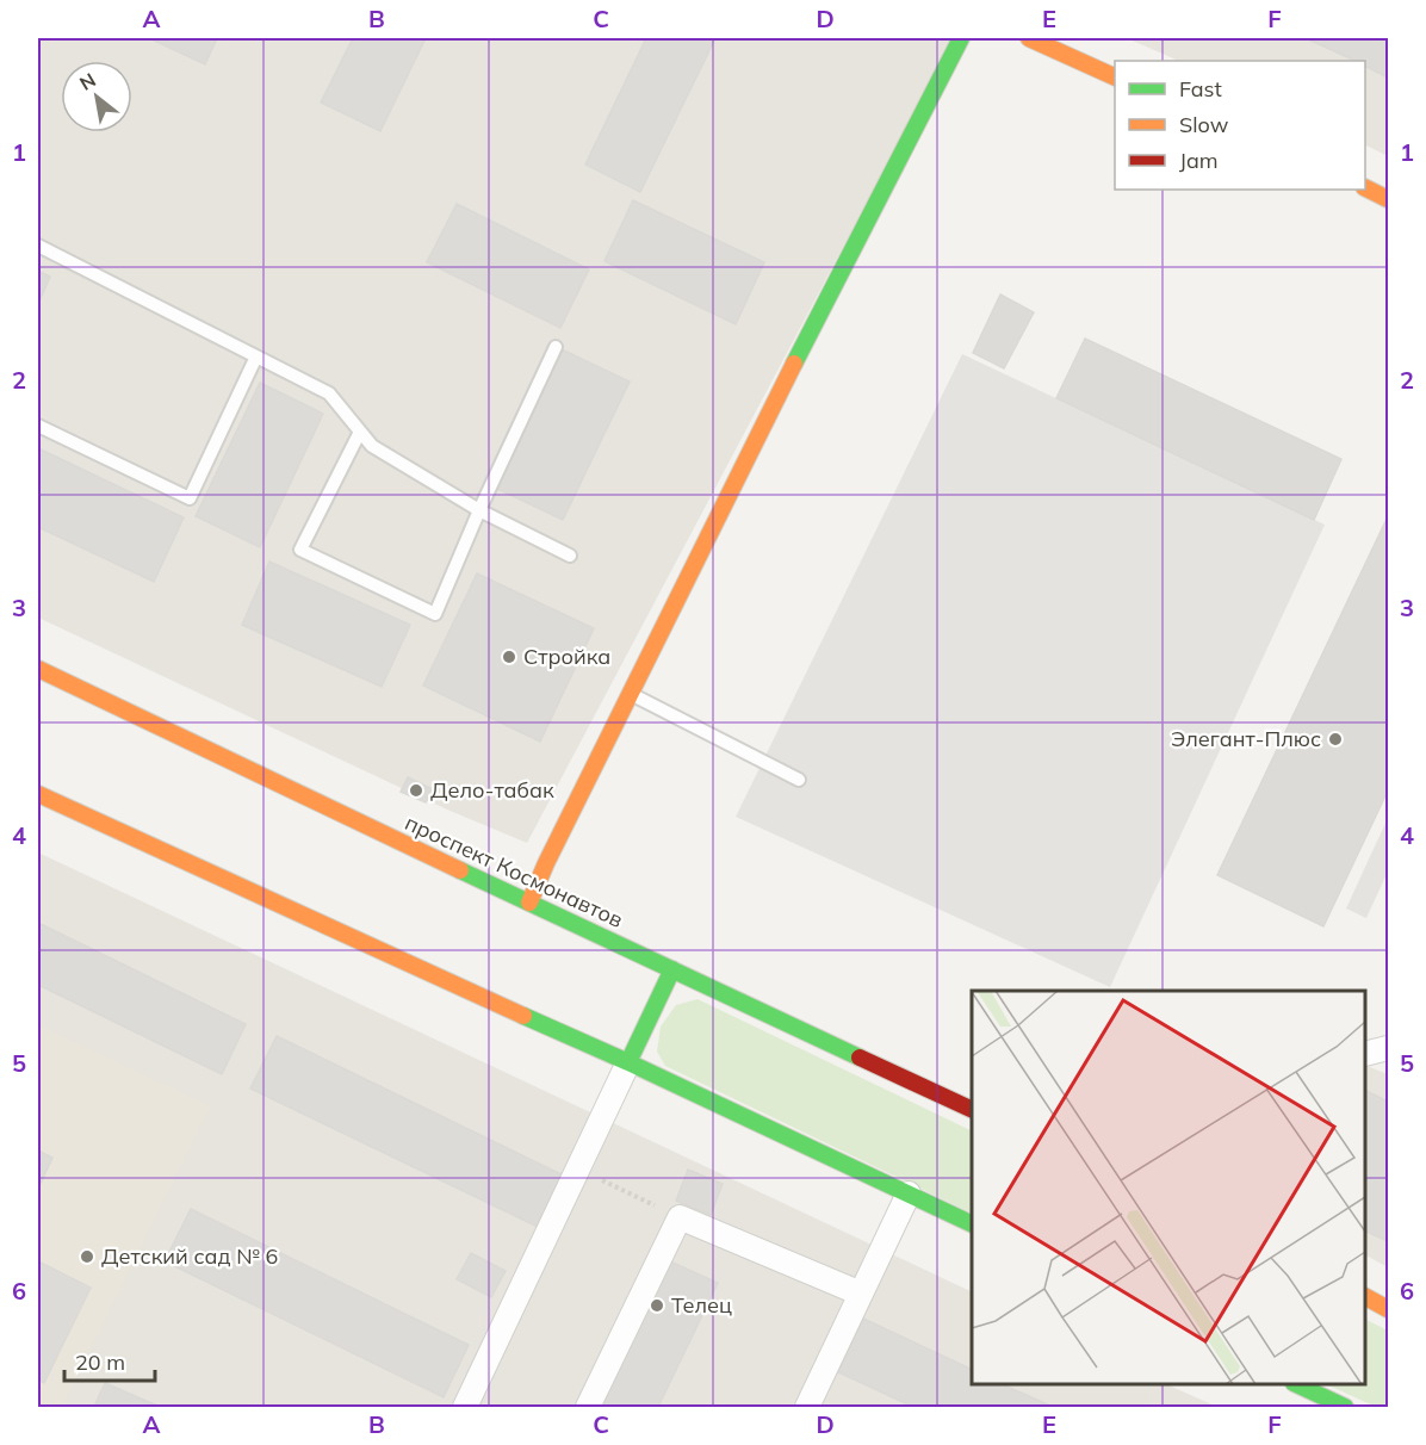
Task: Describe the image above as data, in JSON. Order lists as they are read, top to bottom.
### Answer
{
  "streets": {
    "main road": ["проспект Космонавтов"]
  },
  "places": [
    "Стройка",
    "Элегант-Плюс",
    "Дело-табак",
    "Детский сад № 6",
    "Телец"
  ],
  "legend": ["Fast", "Slow", "Jam"],
  "scale_bar": "20 m",
  "north": "top left",
  "grid": {
    "columns": [
      "A",
      "B",
      "C",
      "D",
      "E",
      "F"
    ],
    "rows": [
      "1",
      "2",
      "3",
      "4",
      "5",
      "6"
    ]
  }
}
